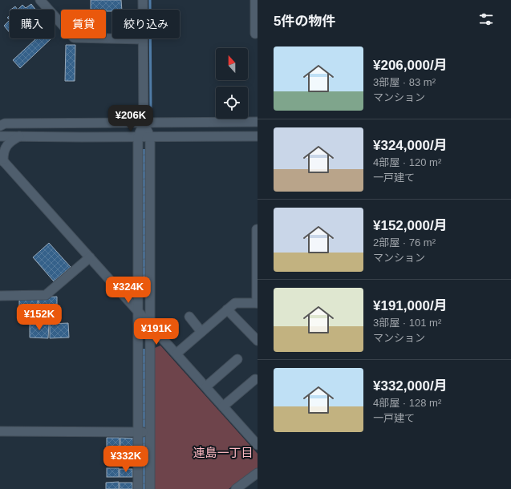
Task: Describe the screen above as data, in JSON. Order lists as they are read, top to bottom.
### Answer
{
  "districts": ["連島一丁目"],
  "north": "top",
  "page": {
    "heading": "5件の物件",
    "chip": ["購入", "賃貸", "絞り込み"],
    "list": [
      {
        "name": "¥206,000/月",
        "note": "3部屋 · 83 m² · マンション"
      },
      {
        "name": "¥324,000/月",
        "note": "4部屋 · 120 m² · 一戸建て"
      },
      {
        "name": "¥152,000/月",
        "note": "2部屋 · 76 m² · マンション"
      },
      {
        "name": "¥191,000/月",
        "note": "3部屋 · 101 m² · マンション"
      },
      {
        "name": "¥332,000/月",
        "note": "4部屋 · 128 m² · 一戸建て"
      }
    ],
    "price": [
      "¥206K",
      "¥324K",
      "¥152K",
      "¥191K",
      "¥332K"
    ]
  }
}
